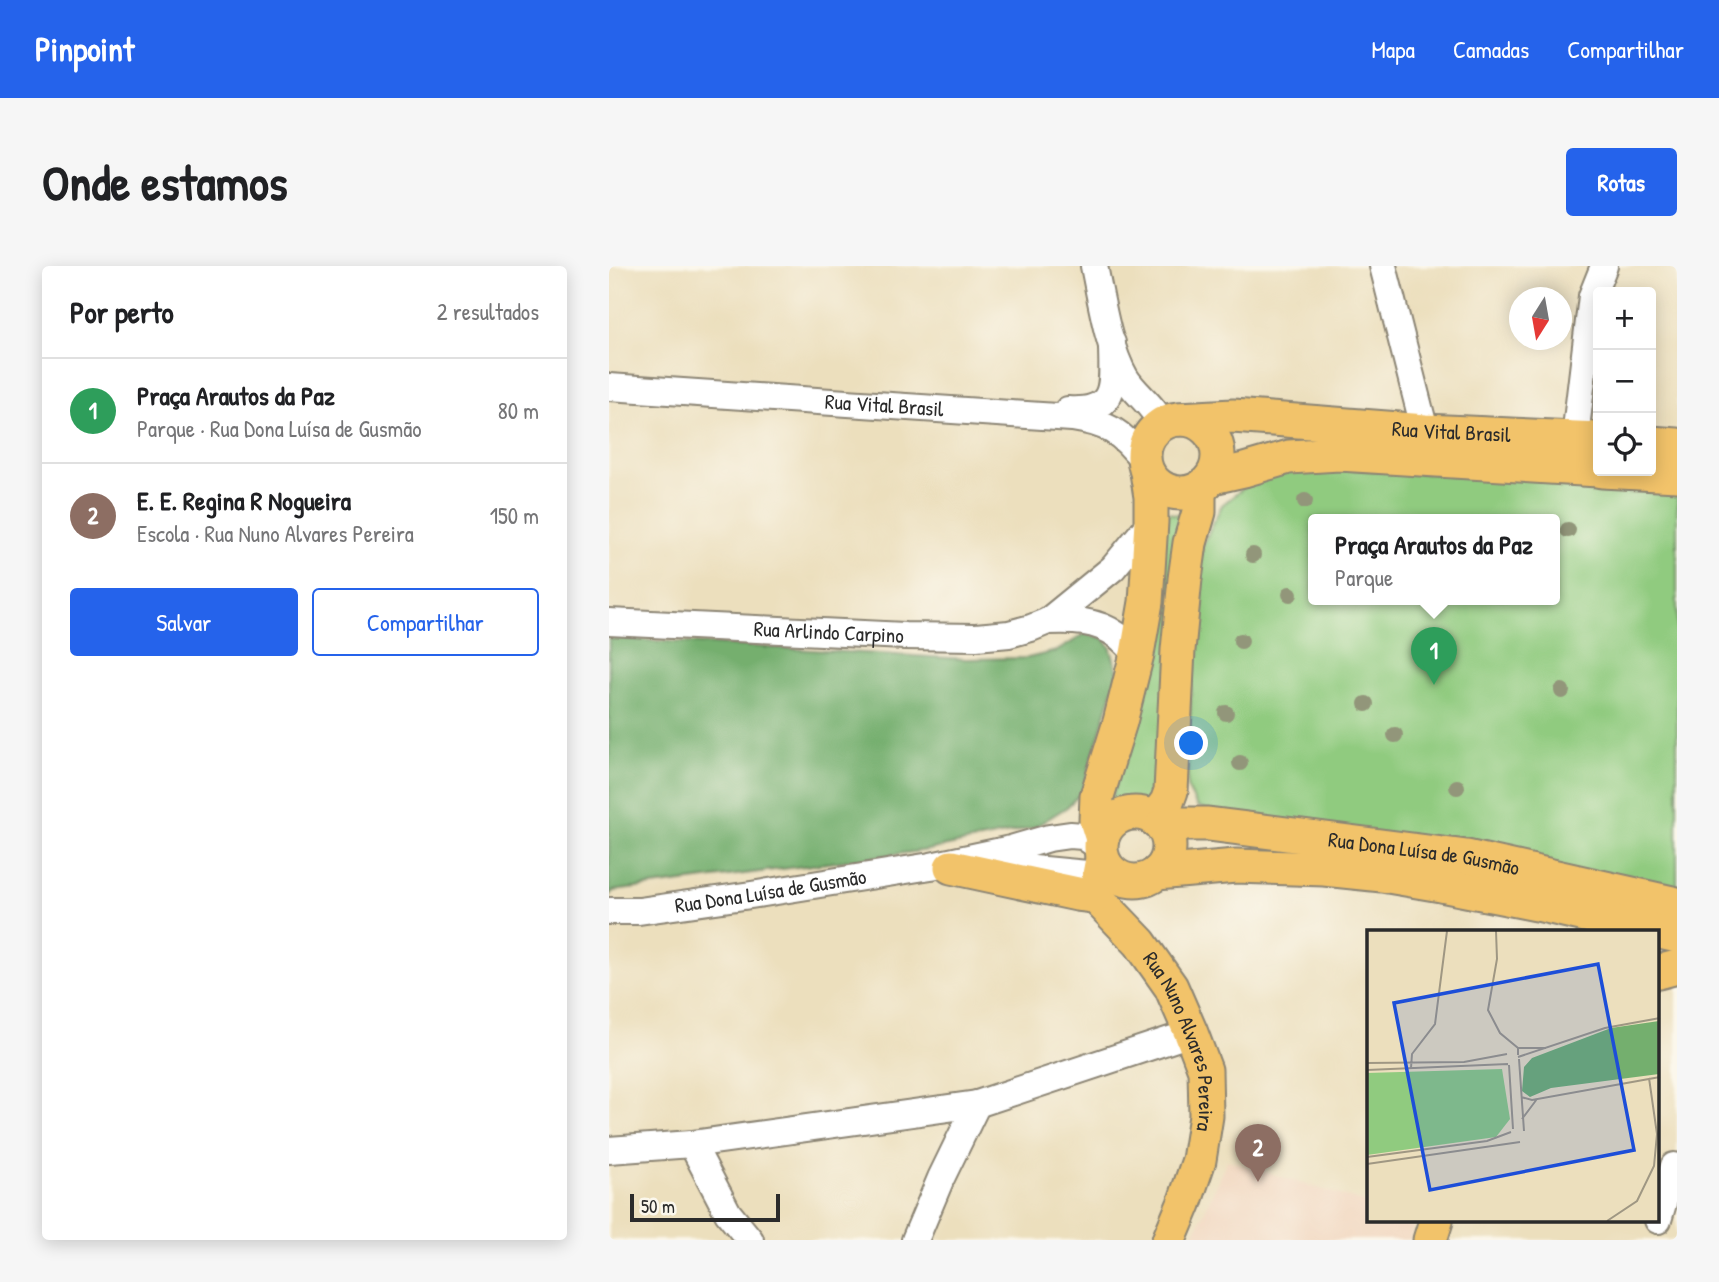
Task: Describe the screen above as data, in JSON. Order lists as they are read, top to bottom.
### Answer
{
  "streets": {
    "main road": ["Rua Vital Brasil", "Rua Dona Luísa de Gusmão", "Rua Nuno Alvares Pereira"],
    "street": ["Rua Arlindo Carpino"]
  },
  "crossings": [
    ["Rua Dona Luísa de Gusmão", "Rua Nuno Alvares Pereira"]
  ],
  "scale_bar": "50 m",
  "north": "bottom",
  "page": {
    "header": "Pinpoint",
    "nav": ["Mapa", "Camadas", "Compartilhar"],
    "buttons": [
      "Rotas",
      ["Salvar", "Compartilhar"]
    ],
    "title": "Onde estamos",
    "heading": ["Por perto", "2 resultados"],
    "map_buttons": ["+", "−"],
    "list": [
      {
        "mark": "1",
        "name": "Praça Arautos da Paz",
        "note": "Parque · Rua Dona Luísa de Gusmão",
        "value": "80 m"
      },
      {
        "mark": "2",
        "name": "E. E. Regina R Nogueira",
        "note": "Escola · Rua Nuno Alvares Pereira",
        "value": "150 m"
      }
    ],
    "popup": ["Praça Arautos da Paz", "Parque"],
    "pins": ["1", "2"],
    "scale": "50 m"
  }
}
